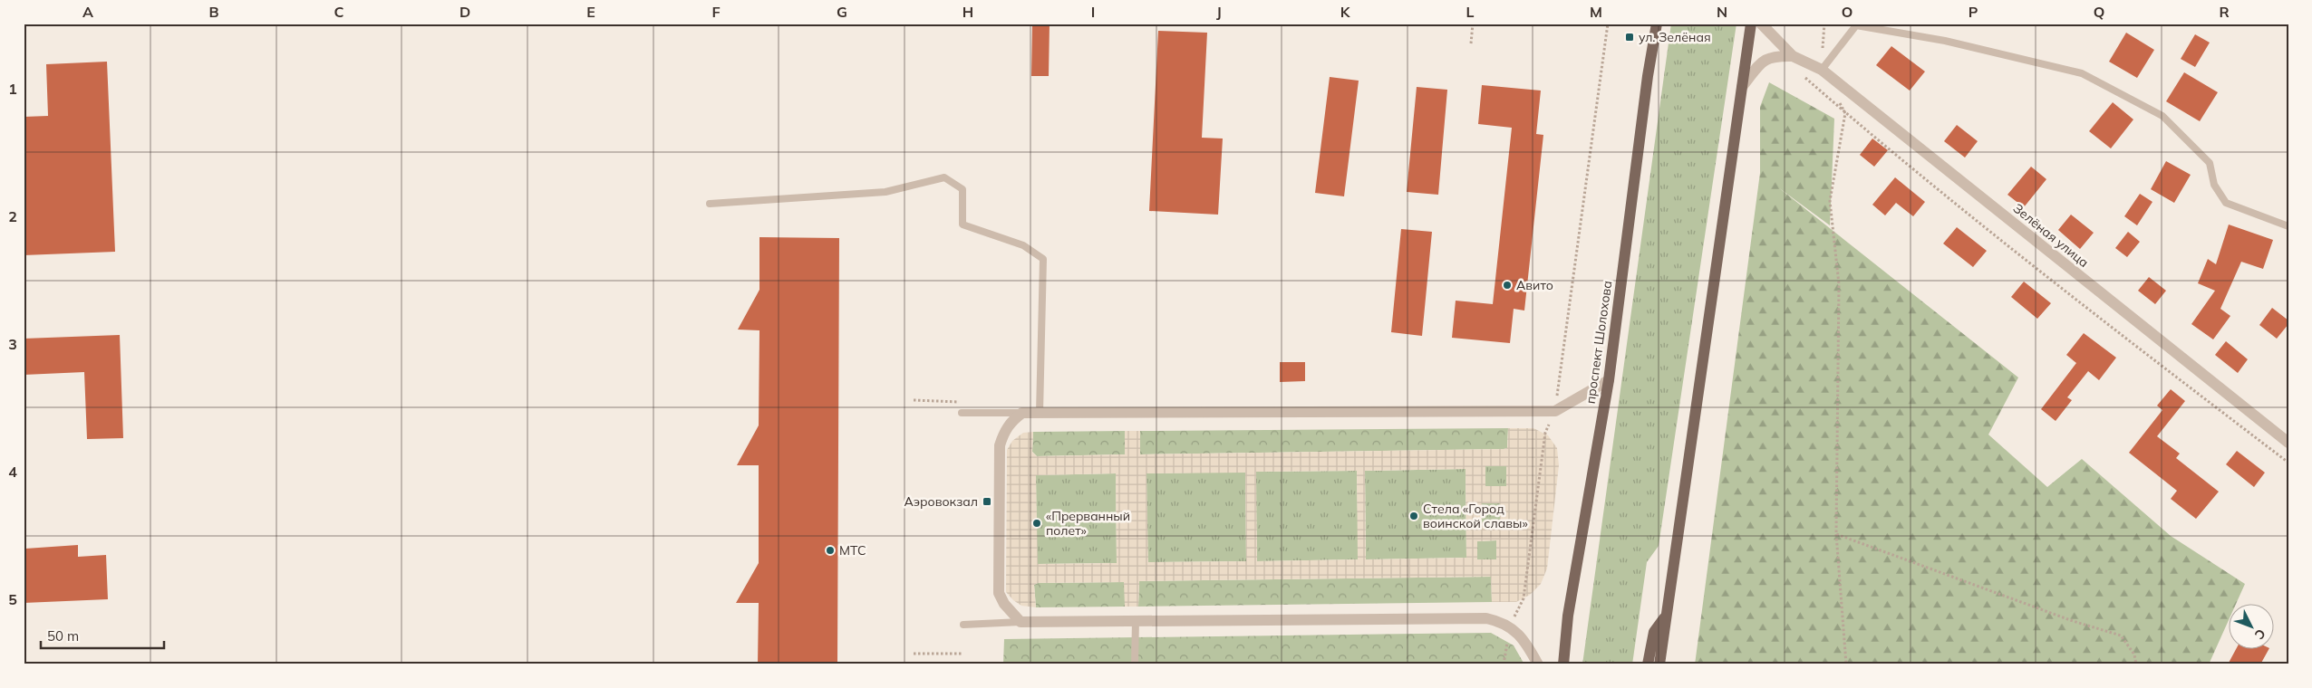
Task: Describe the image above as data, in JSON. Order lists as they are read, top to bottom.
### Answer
{
  "streets": {
    "main road": ["проспект Шолохова"],
    "street": ["Зелёная улица"]
  },
  "places": {
    "transit": ["ул. Зелёная", "Аэровокзал"],
    "other": [
      "Авито",
      "Стела «Город воинской славы»",
      "«Пpepвaнный пoлeт»",
      "МТС"
    ]
  },
  "scale_bar": "50 m",
  "north": "bottom right",
  "grid": {
    "columns": [
      "A",
      "B",
      "C",
      "D",
      "E",
      "F",
      "G",
      "H",
      "I",
      "J",
      "K",
      "L",
      "M",
      "N",
      "O",
      "P",
      "Q",
      "R"
    ],
    "rows": [
      "1",
      "2",
      "3",
      "4",
      "5"
    ]
  }
}
